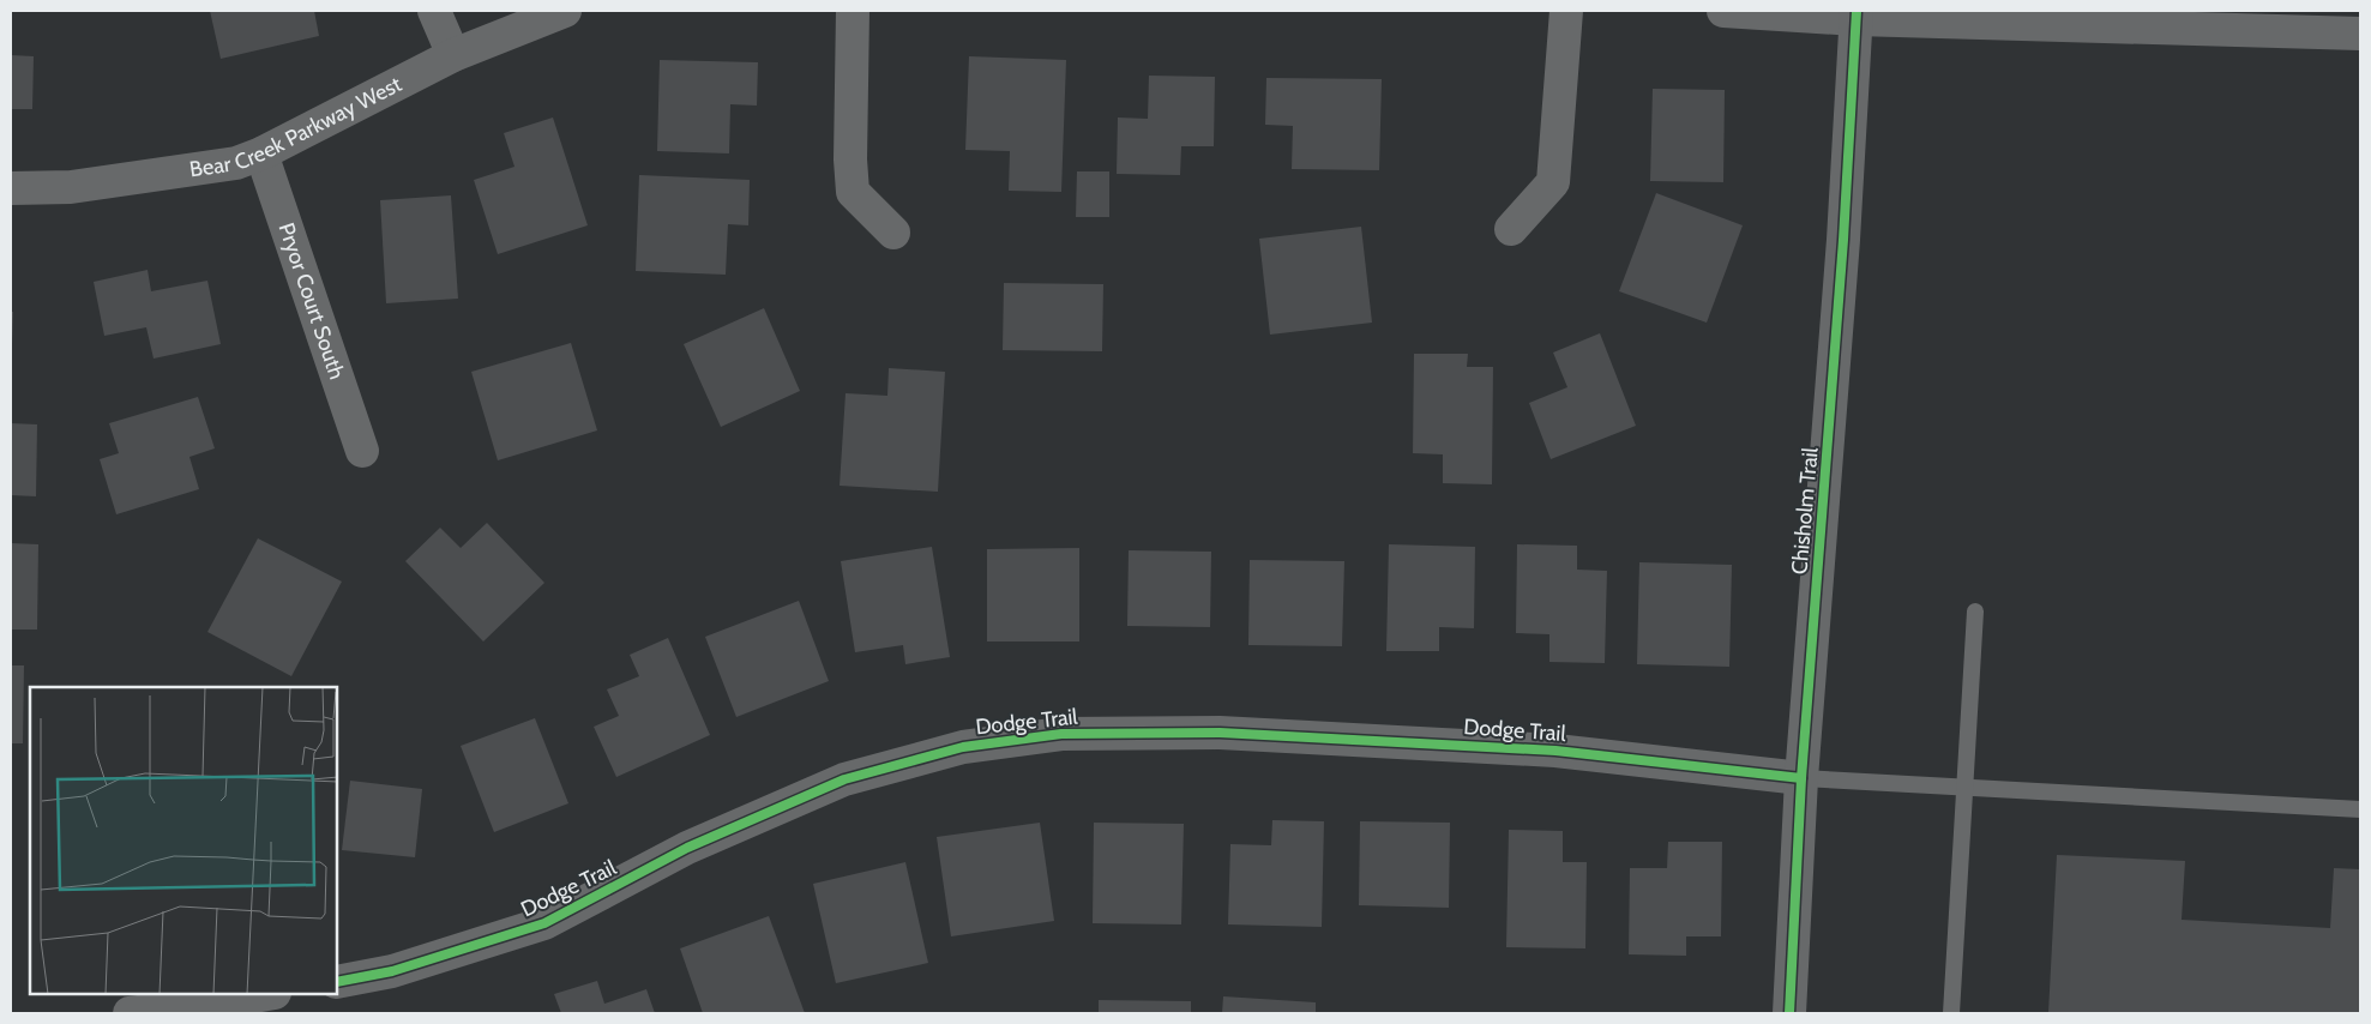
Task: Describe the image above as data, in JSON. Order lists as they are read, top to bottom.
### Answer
{
  "streets": {
    "street": [
      "Bear Creek Parkway West",
      "Pryor Court South",
      "Chisholm Trail",
      "Dodge Trail"
    ]
  },
  "crossings": [
    ["Bear Creek Parkway West", "Pryor Court South"],
    ["Chisholm Trail", "Dodge Trail"]
  ]
}
